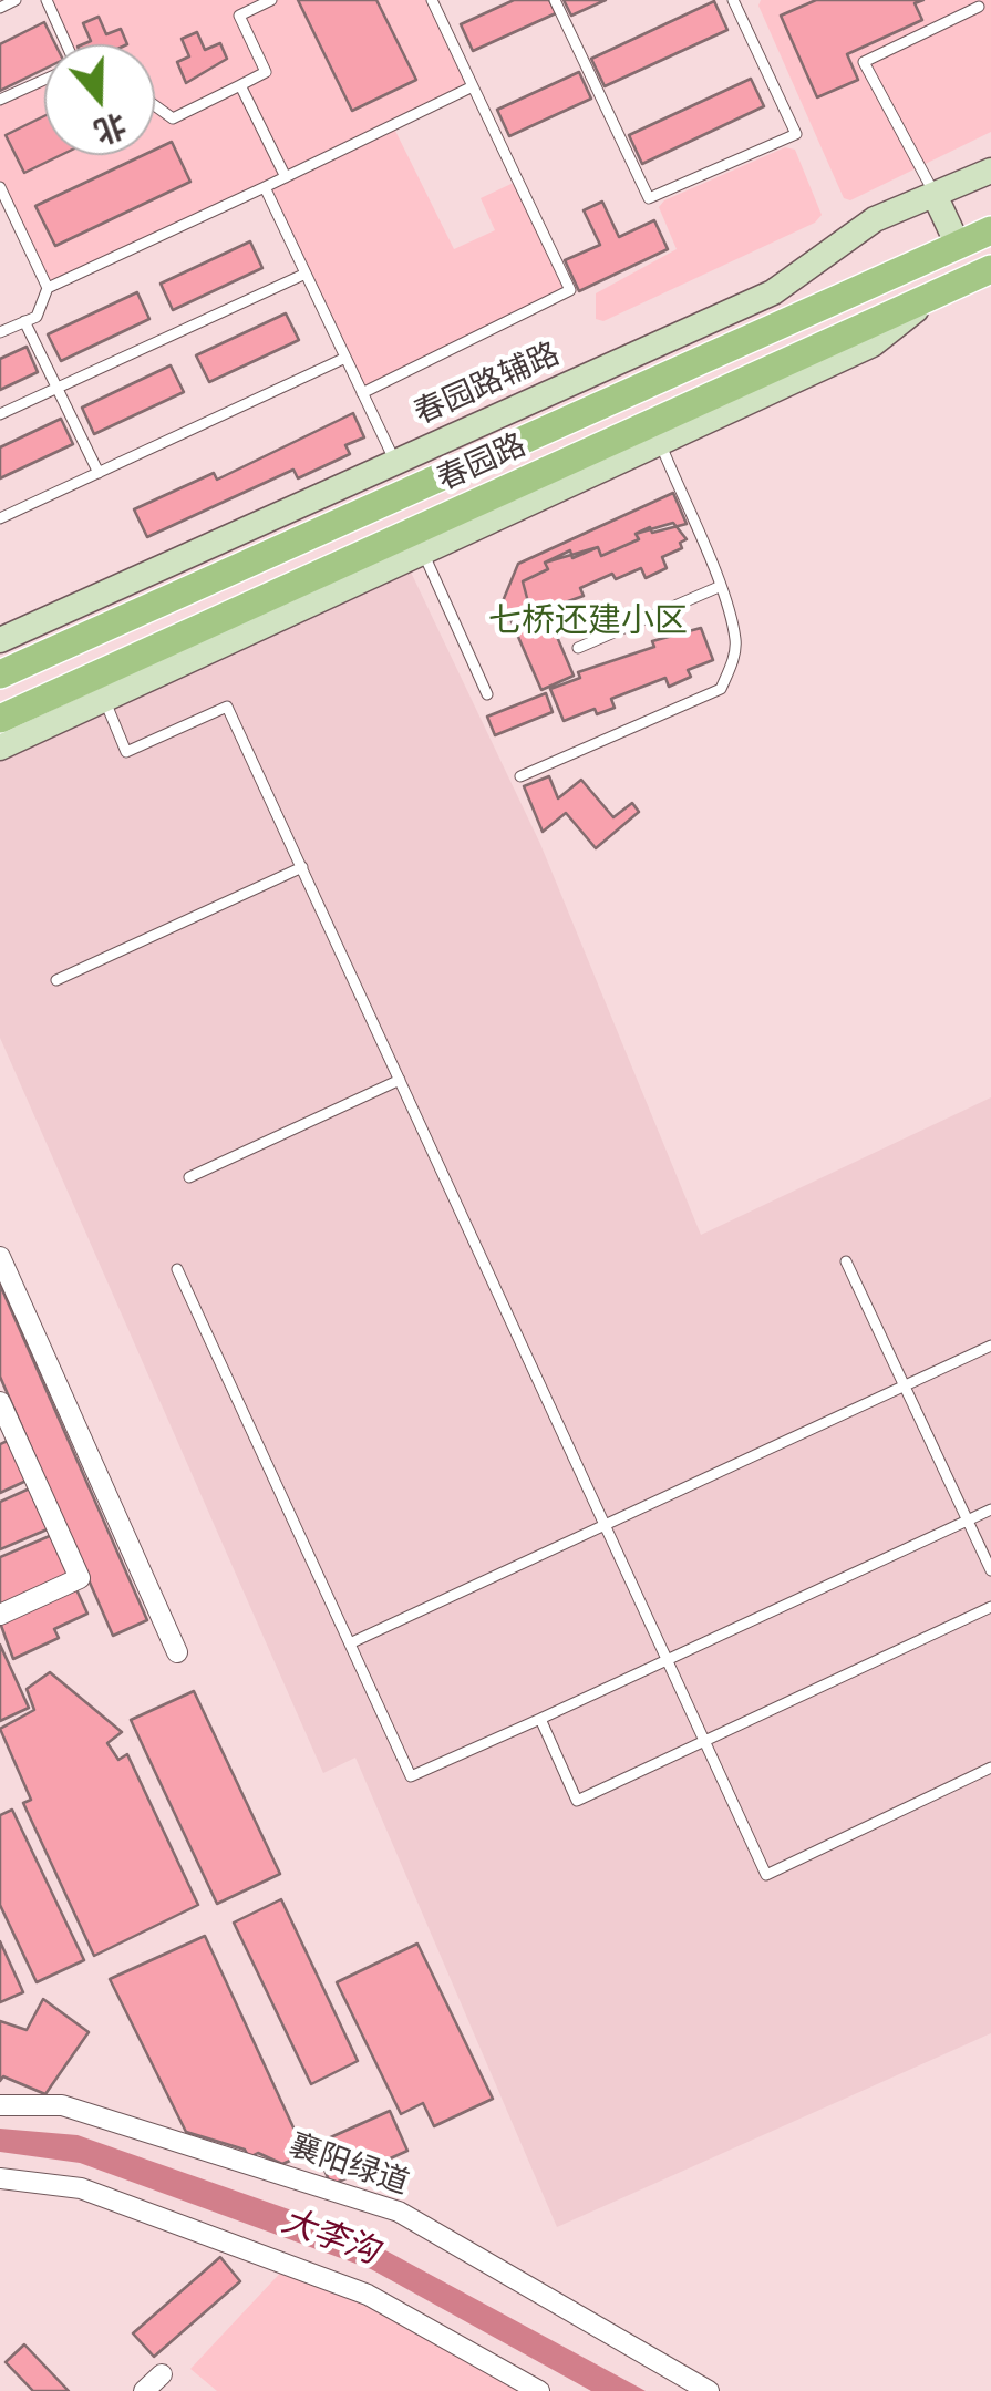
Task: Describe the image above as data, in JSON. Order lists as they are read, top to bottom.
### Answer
{
  "streets": {
    "main road": ["春园路"],
    "street": ["春园路辅路", "襄阳绿道"]
  },
  "districts": ["七桥还建小区"],
  "water": ["大李沟"],
  "north": "bottom"
}
